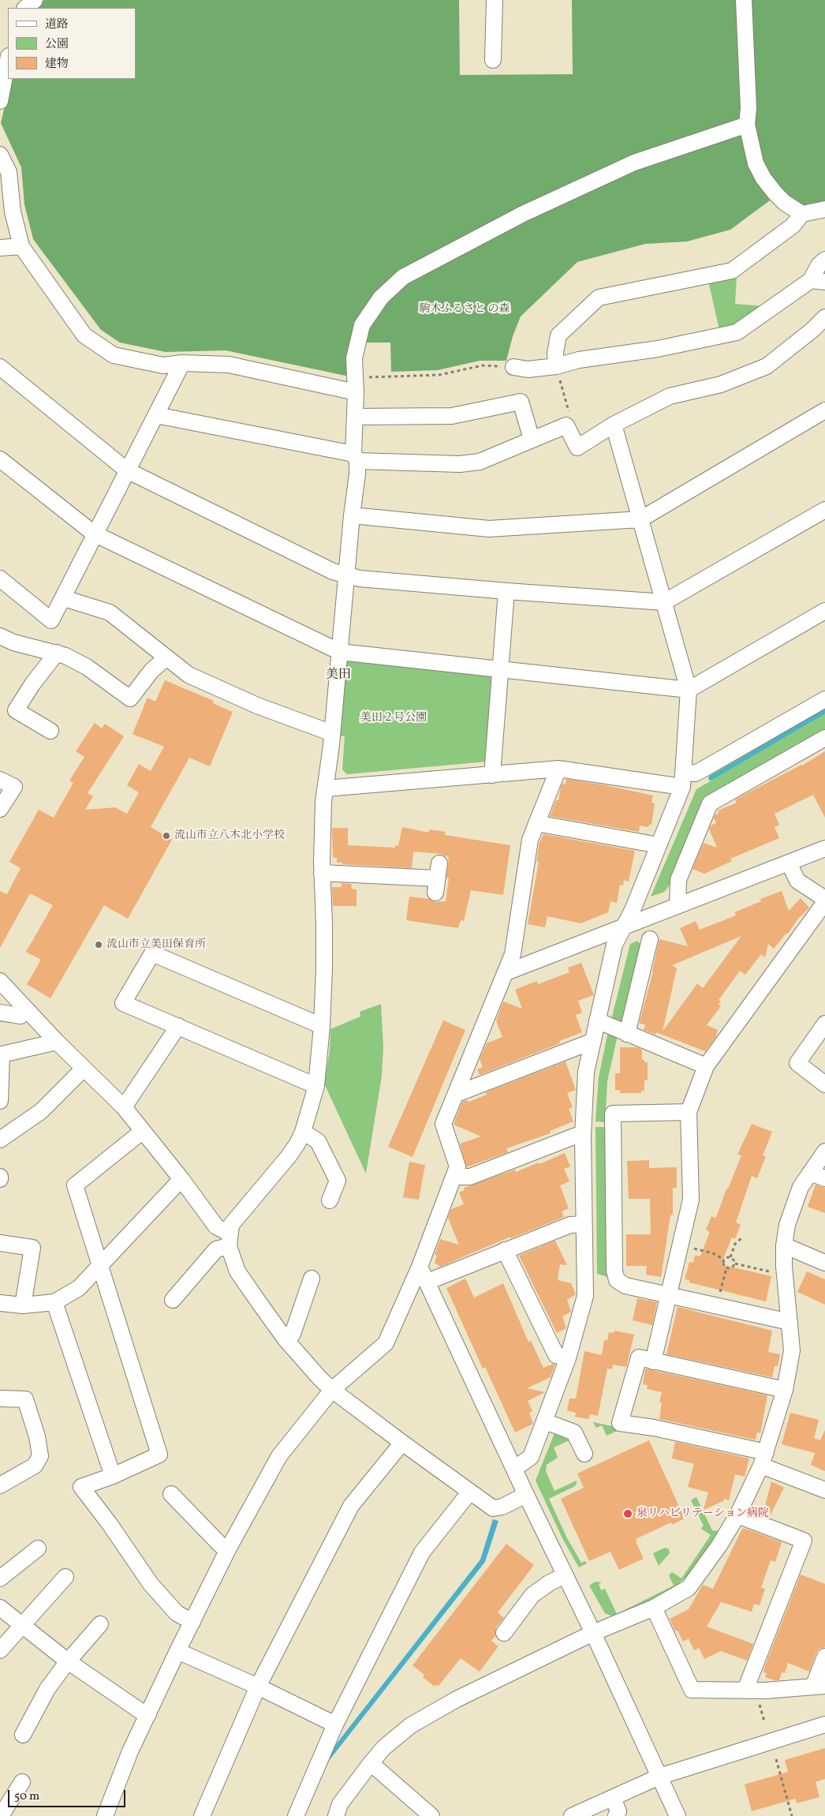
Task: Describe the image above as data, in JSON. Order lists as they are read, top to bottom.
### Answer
{
  "districts": ["美田"],
  "parks": ["駒木ふるさと の森", "美田２号公園"],
  "places": ["流山市立八木北小学校", "流山市立美田保育所", "泉リハビリテーション病院"],
  "legend": ["道路", "公園", "建物"],
  "scale_bar": "50 m"
}
